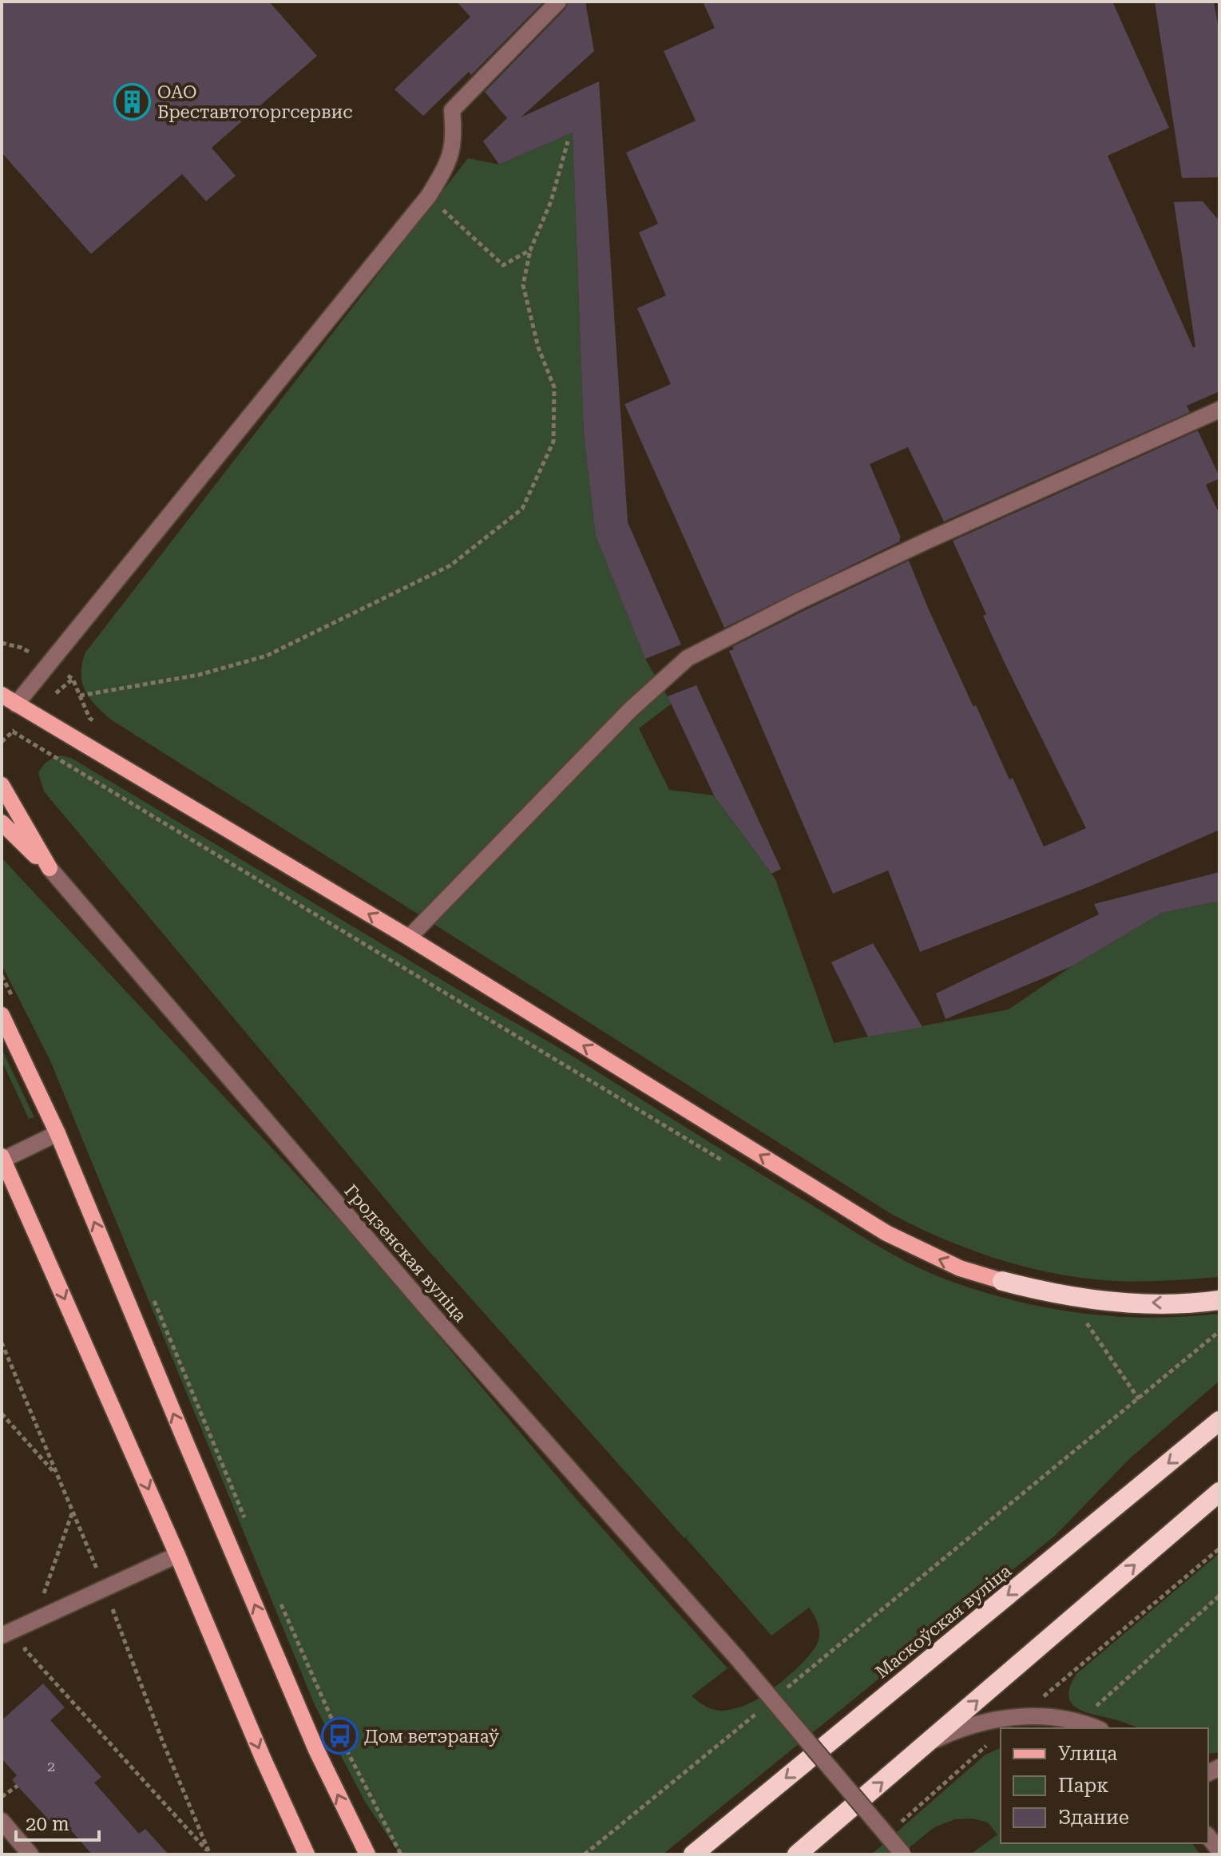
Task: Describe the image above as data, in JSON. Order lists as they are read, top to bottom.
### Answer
{
  "streets": {
    "highway": ["Маскоўская вуліца"],
    "main road": ["Гродзенская вуліца"]
  },
  "places": {
    "building": ["ОАО Бреставтоторгсервис"],
    "bus stop": ["Дом ветэранаў"]
  },
  "house_numbers": ["2"],
  "legend": ["Улица", "Парк", "Здание"],
  "scale_bar": "20 m"
}
